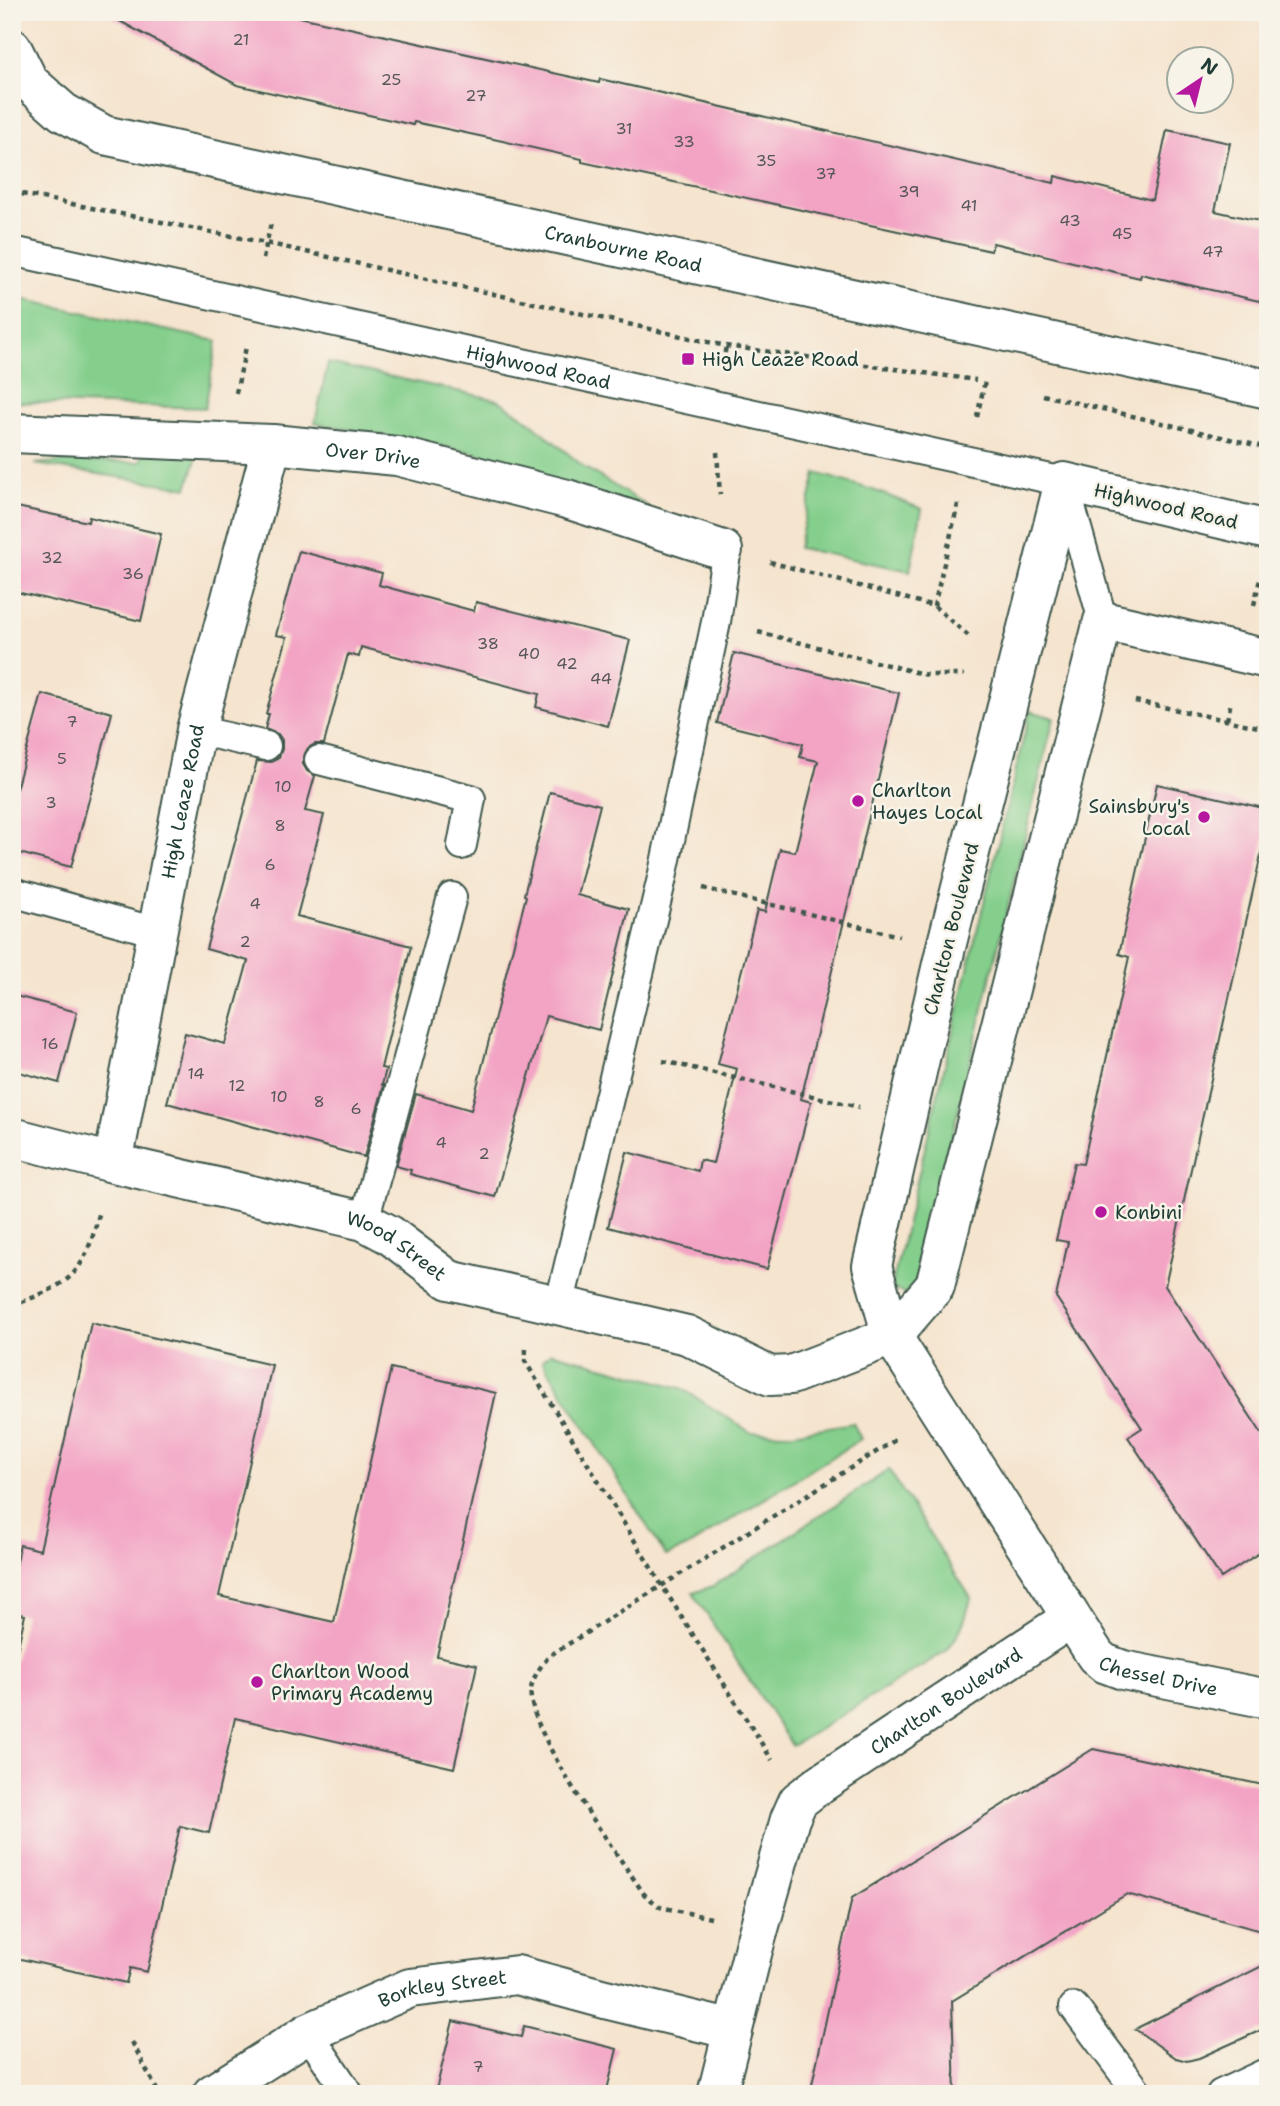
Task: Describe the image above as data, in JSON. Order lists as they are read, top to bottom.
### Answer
{
  "streets": {
    "street": [
      "Cranbourne Road",
      "Highwood Road",
      "Over Drive",
      "High Leaze Road",
      "Charlton Boulevard",
      "Wood Street",
      "Chessel Drive",
      "Borkley Street"
    ]
  },
  "crossings": [
    ["Highwood Road", "Charlton Boulevard"],
    ["Over Drive", "High Leaze Road"],
    ["High Leaze Road", "Wood Street"],
    ["Charlton Boulevard", "Wood Street"],
    ["Charlton Boulevard", "Chessel Drive"]
  ],
  "places": {
    "transit": ["High Leaze Road"],
    "other": [
      "Charlton Hayes Local",
      "Sainsbury's Local",
      "Konbini",
      "Charlton Wood Primary Academy"
    ]
  },
  "house_numbers": [
    "21",
    "25",
    "27",
    "31",
    "33",
    "35",
    "37",
    "39",
    "41",
    "43",
    "45",
    "47",
    "32",
    "36",
    "38",
    "40",
    "42",
    "44",
    "7",
    "5",
    "10",
    "3",
    "8",
    "6",
    "4",
    "2",
    "16",
    "14",
    "12",
    "10",
    "8",
    "6",
    "4",
    "2",
    "7"
  ],
  "north": "top right"
}
